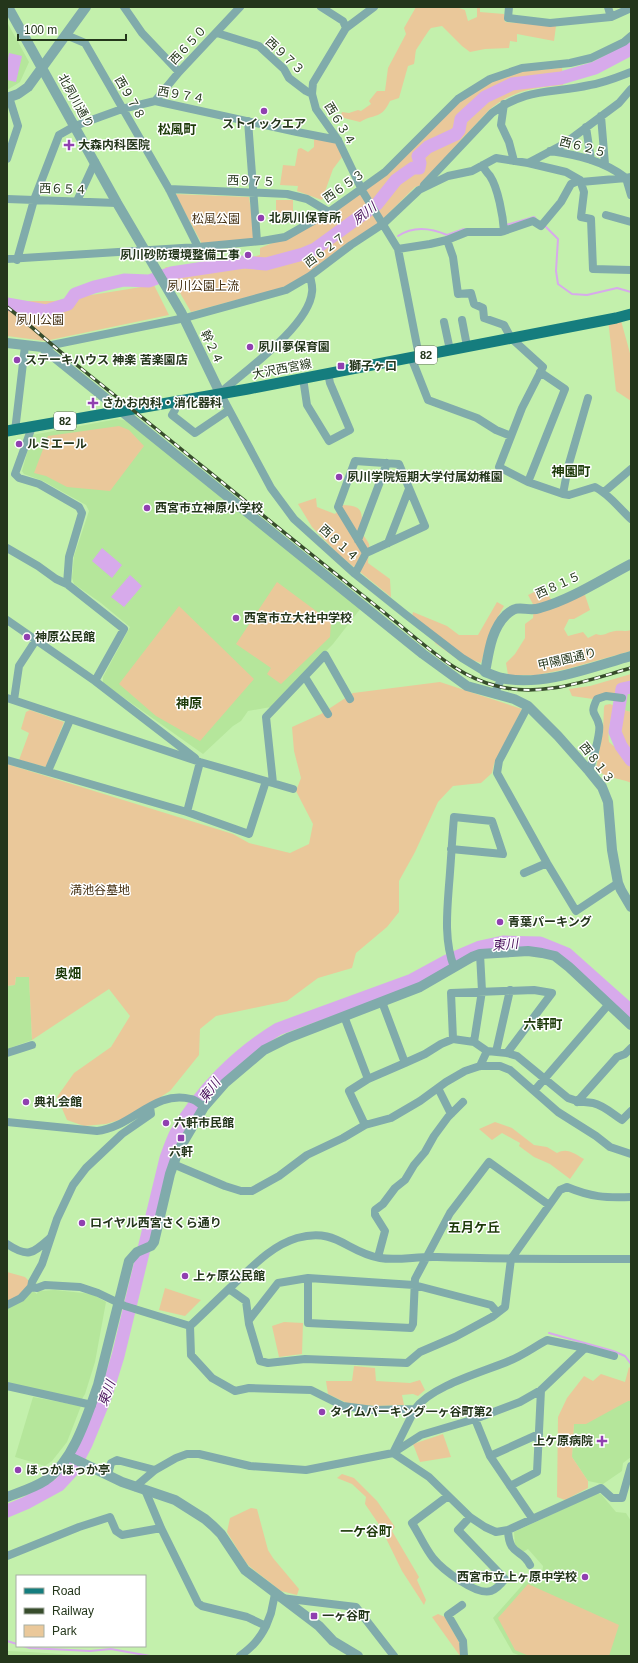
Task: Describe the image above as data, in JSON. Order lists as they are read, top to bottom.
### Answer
{
  "streets": {
    "main road": ["82", "大沢西宮線"],
    "street": [
      "西６５０",
      "西９７３",
      "西９７４",
      "西９７８",
      "北夙川通り",
      "西６３４",
      "西６２５",
      "西９７５",
      "西６５３",
      "西６５４",
      "西６２７",
      "幹２４",
      "西８１４",
      "西８１５",
      "甲陽園通り",
      "西８１３"
    ]
  },
  "crossings": [
    ["西６５０", "西９７３"],
    ["西６５０", "西９７４"],
    ["西９７３", "西６３４"],
    ["西９７４", "西９７８"],
    ["西９７４", "北夙川通り"],
    ["西９７４", "西６３４"],
    ["西９７４", "西６５３"],
    ["西９７４", "西６５４"],
    ["西９７８", "西９７５"],
    ["西９７８", "西６５３"],
    ["北夙川通り", "西６５３"],
    ["北夙川通り", "西６５４"],
    ["北夙川通り", "幹２４"],
    ["西６３４", "西６５３"],
    ["西６３４", "西６２７"],
    ["西６３４", "大沢西宮線"],
    ["西９７５", "西６５３"],
    ["西６５３", "幹２４"],
    ["西６２７", "幹２４"],
    ["西６２７", "西８１３"],
    ["幹２４", "大沢西宮線"],
    ["幹２４", "西８１４"],
    ["大沢西宮線", "西８１４"],
    ["大沢西宮線", "西８１３"],
    ["西８１４", "西８１５"],
    ["西８１４", "甲陽園通り"],
    ["西８１５", "甲陽園通り"]
  ],
  "districts": [
    "松風町",
    "神園町",
    "神原",
    "奥畑",
    "六軒町",
    "五月ケ丘",
    "一ケ谷町"
  ],
  "water": ["夙川", "東川"],
  "parks": [
    "松風公園",
    "夙川公園上流",
    "夙川公園",
    "満池谷墓地"
  ],
  "places": {
    "other": [
      "ストイックエア",
      "北夙川保育所",
      "夙川砂防環境整備工事",
      "夙川夢保育園",
      "ステーキハウス 神楽 苦楽園店",
      "ルミエール",
      "夙川学院短期大学付属幼稚園",
      "西宮市立神原小学校",
      "西宮市立大社中学校",
      "神原公民館",
      "青葉パーキング",
      "典礼会館",
      "六軒市民館",
      "ロイヤル西宮さくら通り",
      "上ヶ原公民館",
      "タイムパーキング一ヶ谷町第2",
      "ほっかほっか亭",
      "西宮市立上ヶ原中学校"
    ],
    "health": ["大森内科医院", "さかお内科・消化器科", "上ケ原病院"],
    "transit": ["獅子ヶ口", "六軒", "一ヶ谷町"]
  },
  "legend": ["Road", "Railway", "Park"],
  "scale_bar": "100 m"
}
